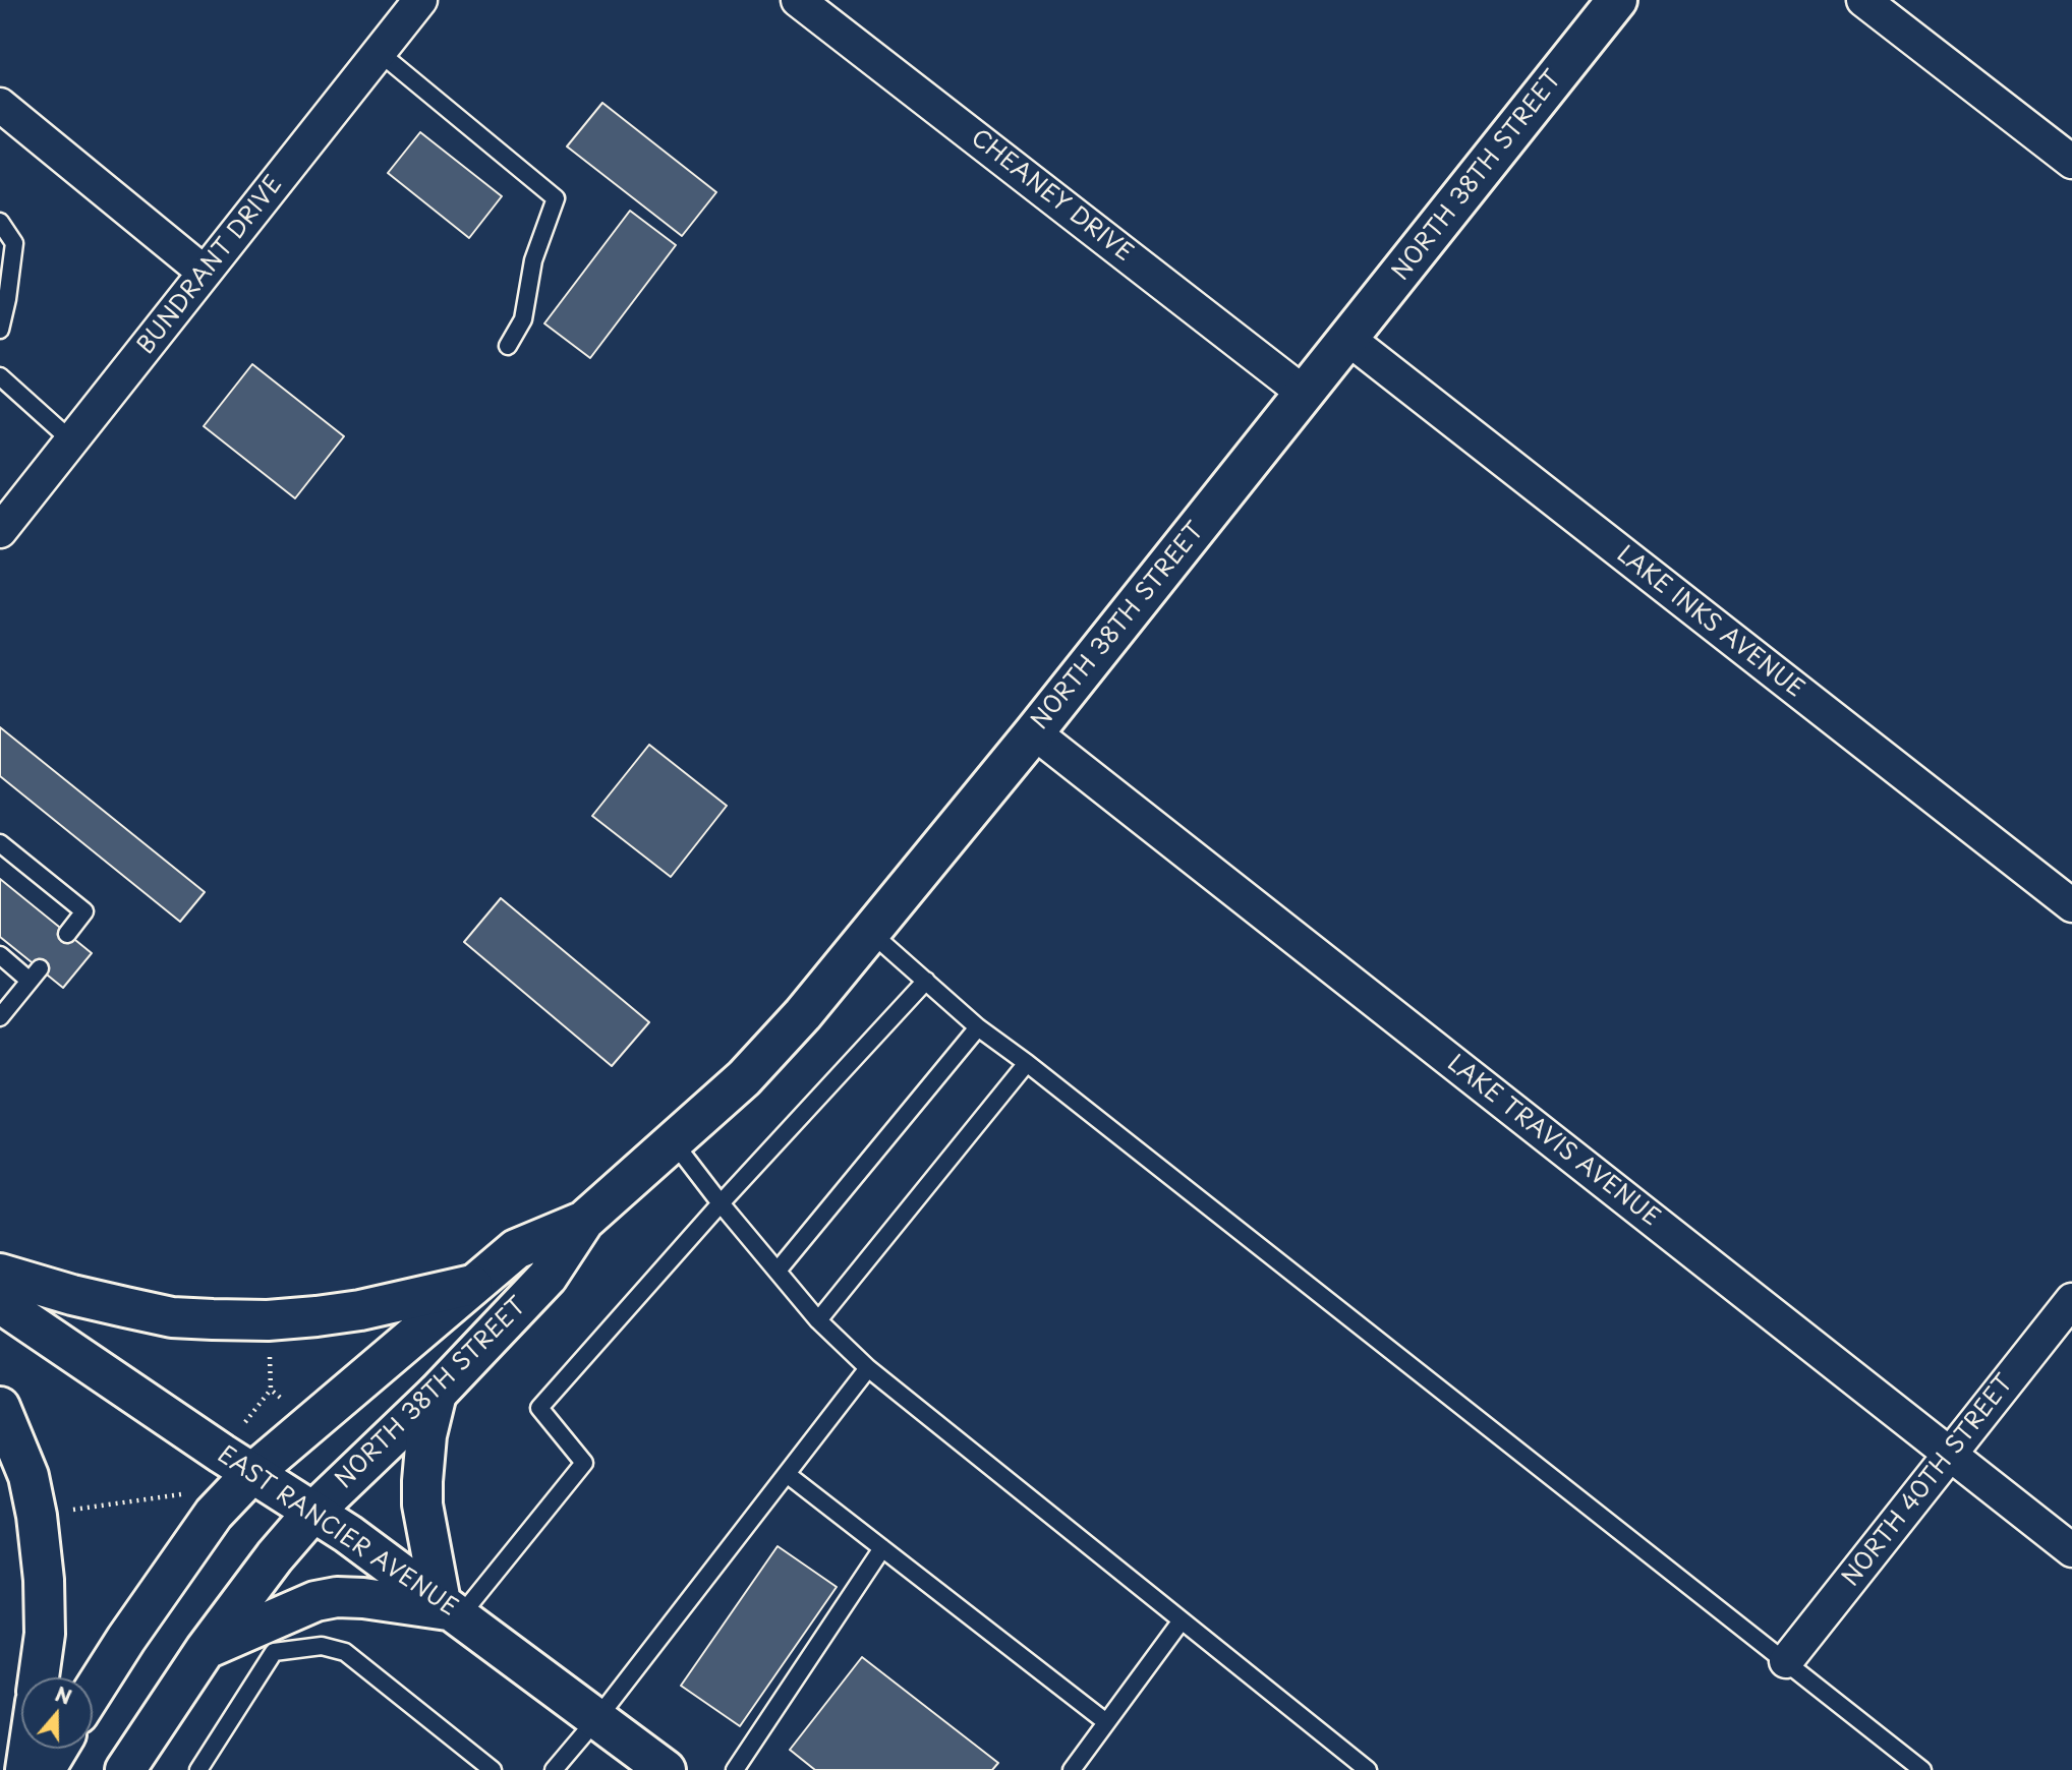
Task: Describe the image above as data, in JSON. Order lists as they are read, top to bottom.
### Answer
{
  "streets": {
    "main road": ["NORTH 38TH STREET", "EAST RANCIER AVENUE"],
    "street": [
      "CHEANEY DRIVE",
      "BUNDRANT DRIVE",
      "LAKE INKS AVENUE",
      "LAKE TRAVIS AVENUE",
      "NORTH 40TH STREET"
    ]
  },
  "crossings": [
    ["NORTH 38TH STREET", "CHEANEY DRIVE"],
    ["NORTH 38TH STREET", "LAKE INKS AVENUE"],
    ["NORTH 38TH STREET", "LAKE TRAVIS AVENUE"],
    ["NORTH 38TH STREET", "EAST RANCIER AVENUE"],
    ["LAKE TRAVIS AVENUE", "NORTH 40TH STREET"]
  ],
  "north": "top"
}
